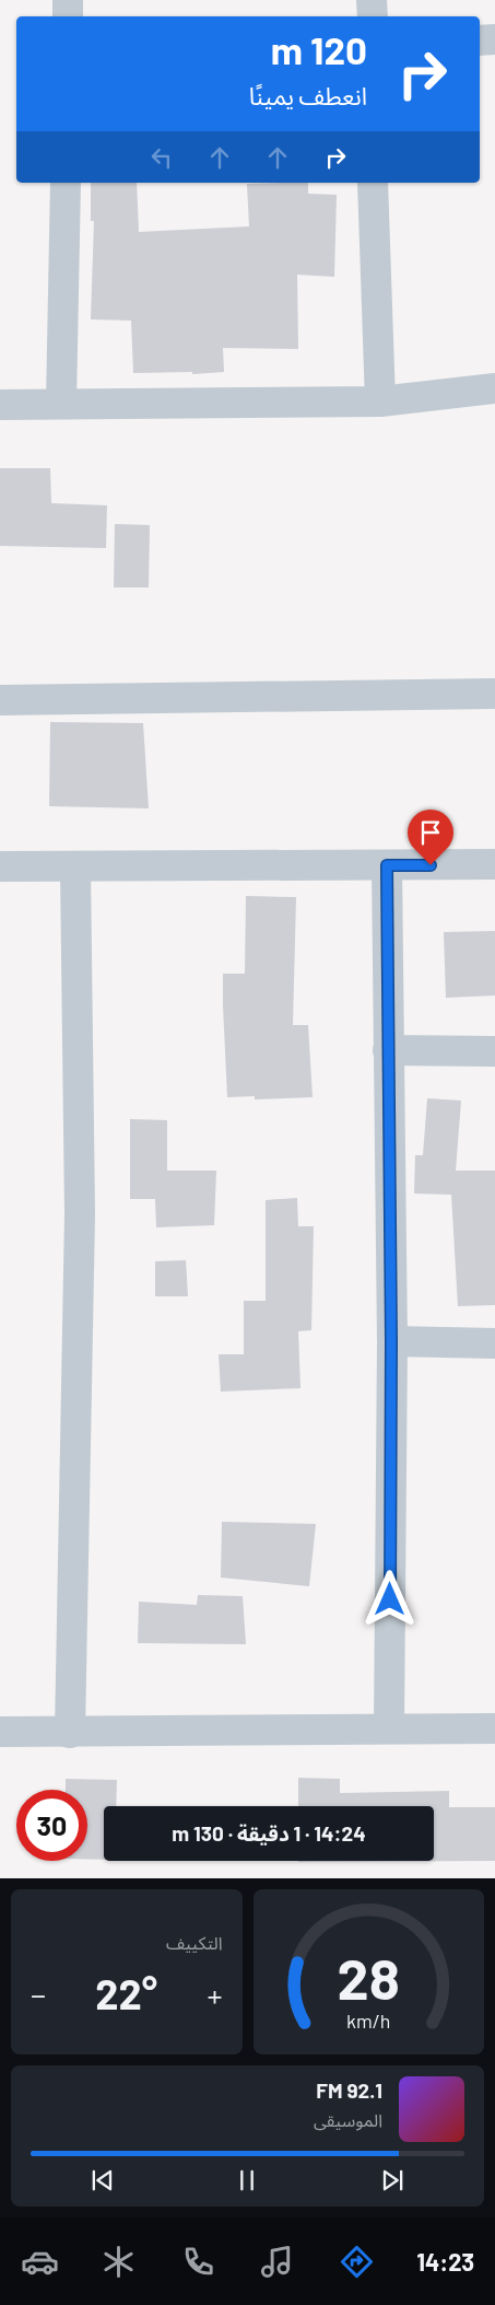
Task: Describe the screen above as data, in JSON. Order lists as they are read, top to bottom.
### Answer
{
  "page": {
    "turn": ["120 m", "انعطف يمينًا"],
    "limit": "30",
    "trip": "14:24 · 1 دقيقة · 130 m",
    "tile": "التكييف",
    "heat": ["−", "22°", "+"],
    "song": ["92.1 FM", "الموسيقى"],
    "tabs": "14:23",
    "gauge": ["28", "km/h"]
  }
}
